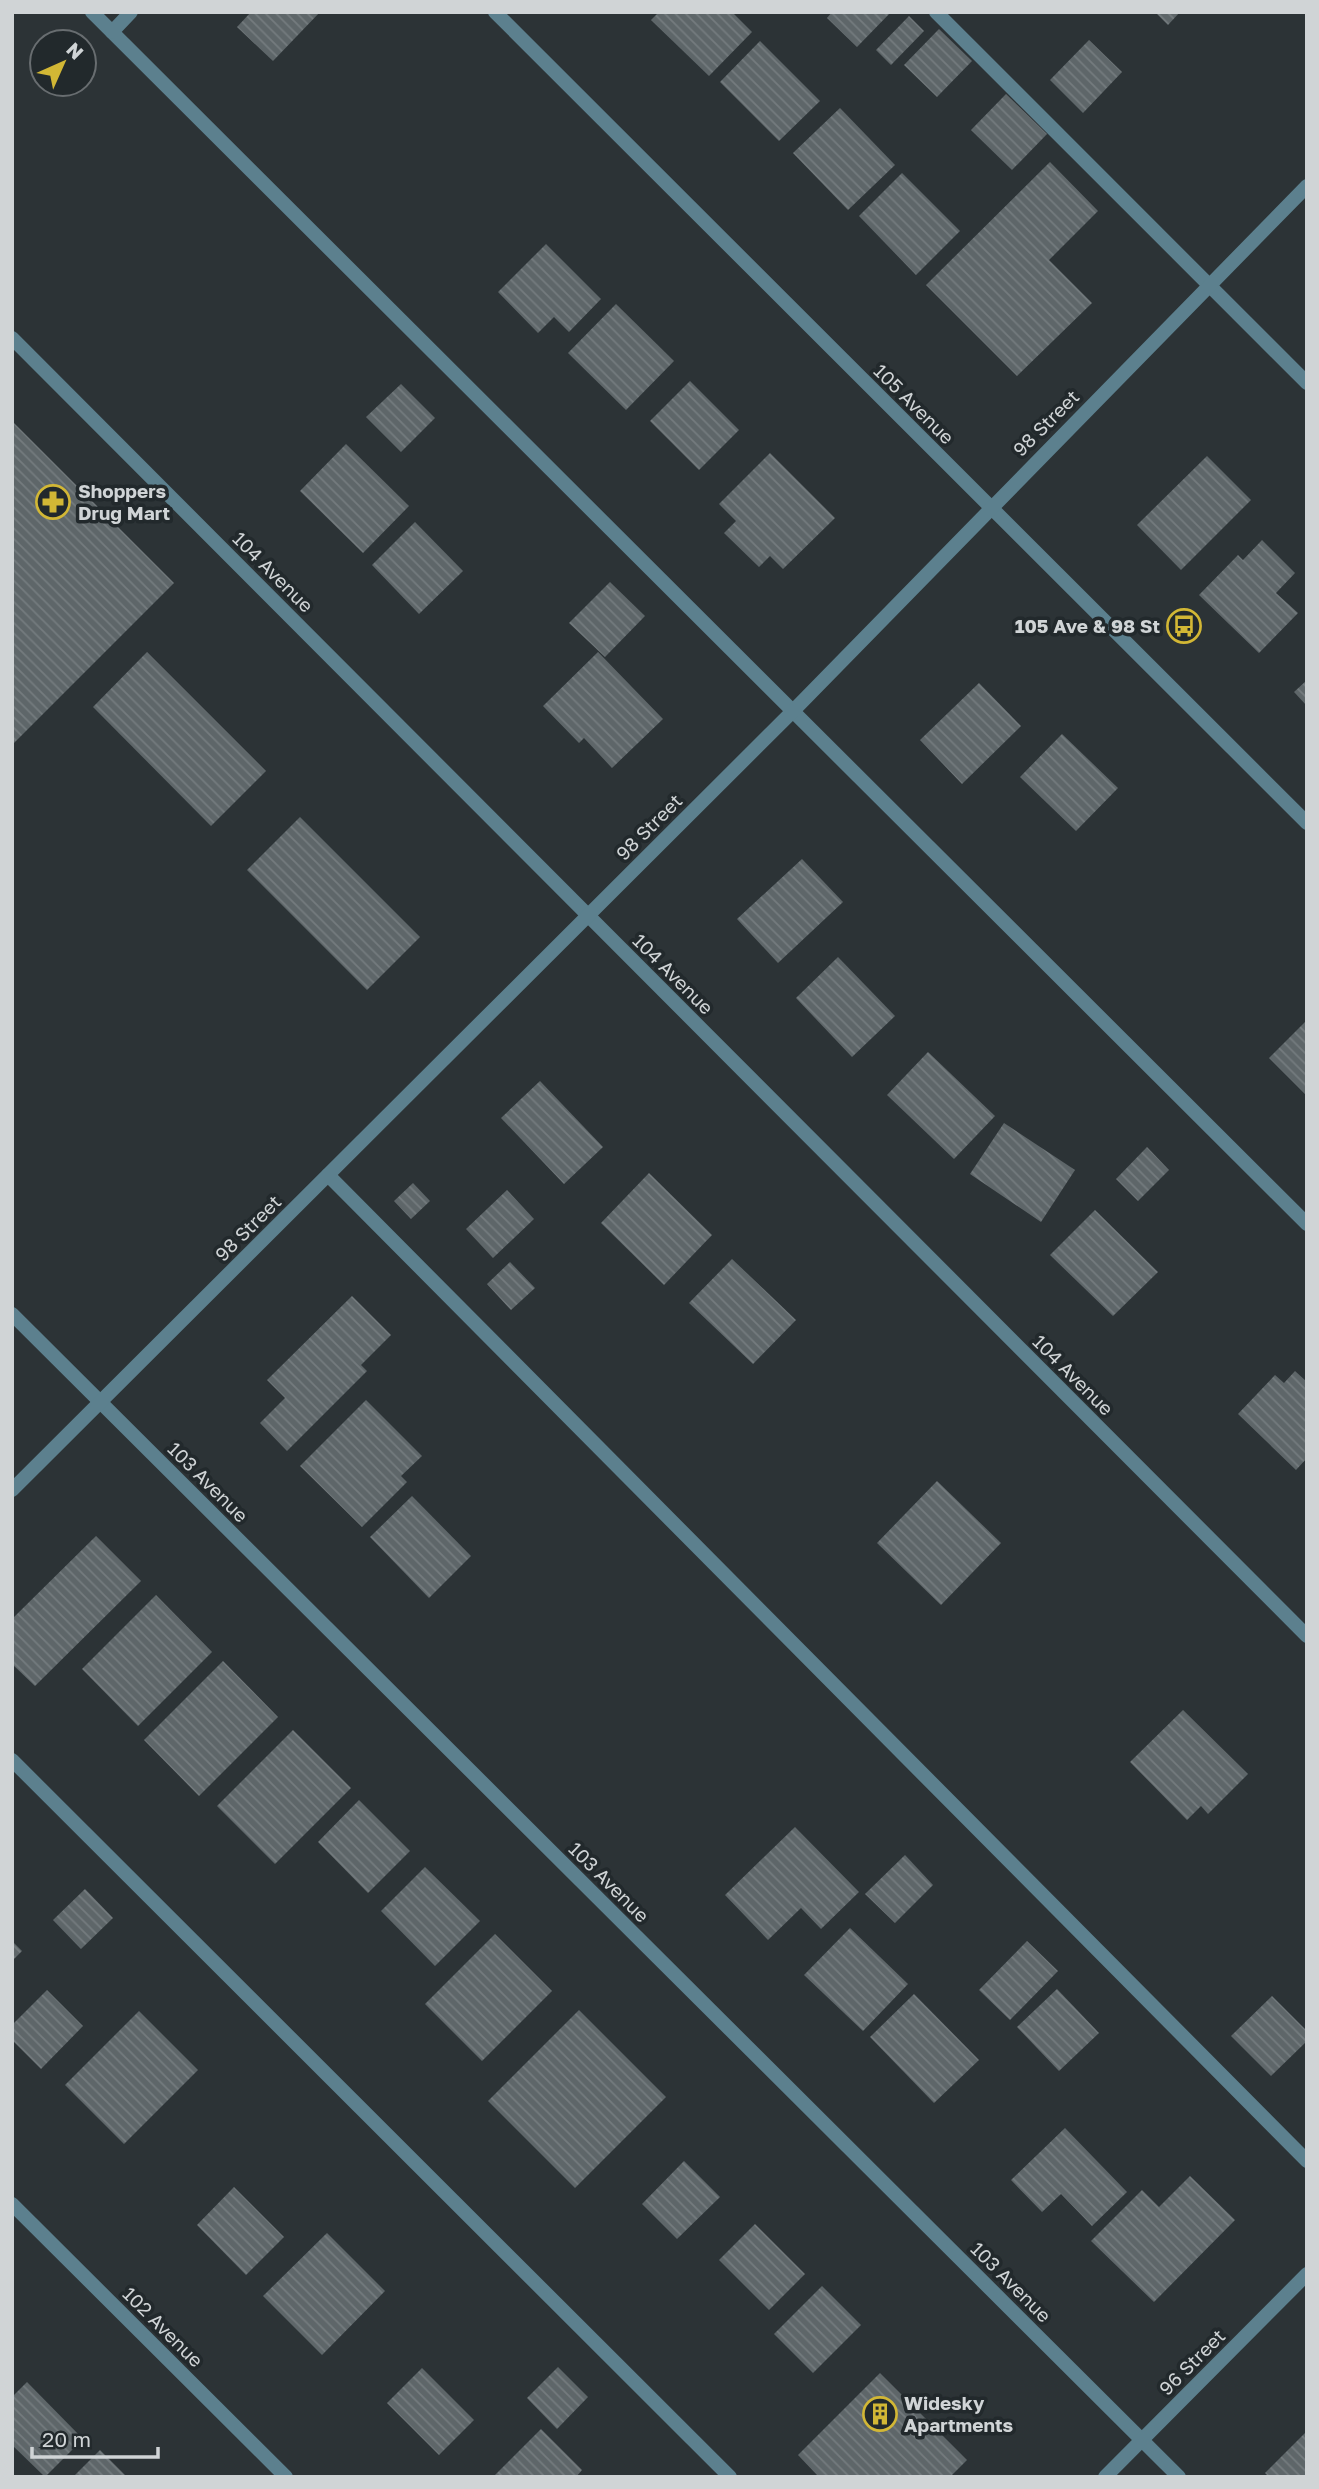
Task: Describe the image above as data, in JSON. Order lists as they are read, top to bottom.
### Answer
{
  "streets": {
    "street": [
      "105 Avenue",
      "98 Street",
      "104 Avenue",
      "103 Avenue",
      "102 Avenue",
      "96 Street"
    ]
  },
  "crossings": [
    ["105 Avenue", "98 Street"],
    ["98 Street", "104 Avenue"],
    ["98 Street", "103 Avenue"],
    ["103 Avenue", "96 Street"]
  ],
  "places": {
    "pharmacy": ["Shoppers Drug Mart"],
    "bus stop": ["105 Ave & 98 St"],
    "building": ["Widesky Apartments"]
  },
  "scale_bar": "20 m",
  "north": "top right"
}
